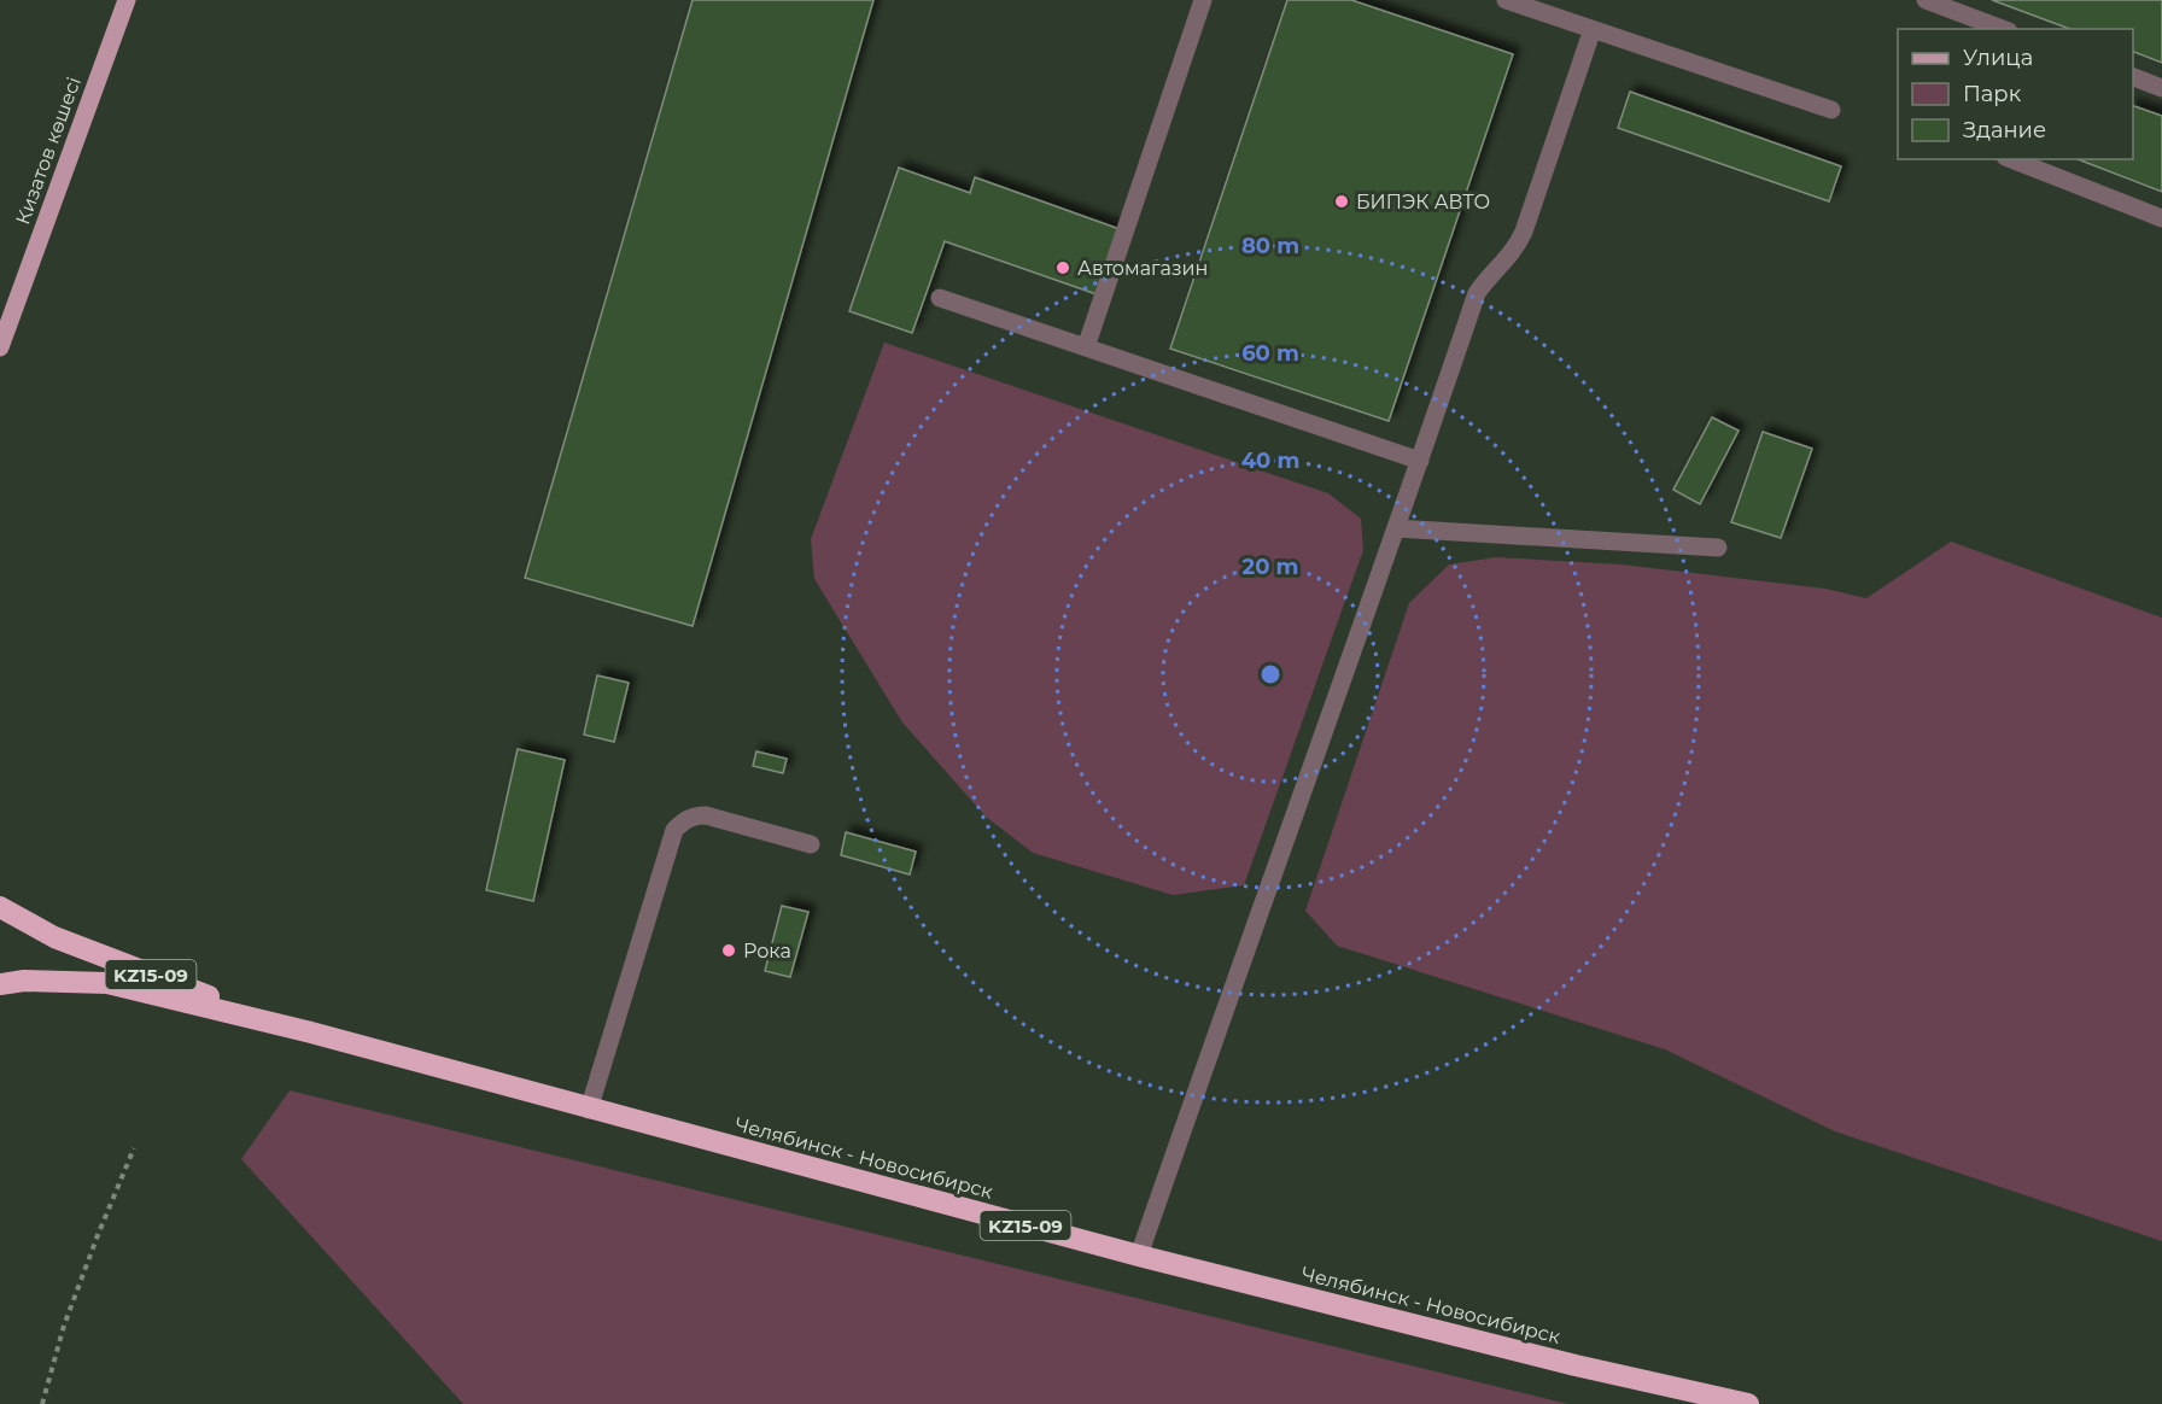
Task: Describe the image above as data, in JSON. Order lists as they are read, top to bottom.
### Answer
{
  "streets": {
    "highway": ["KZ15-09", "Челябинск - Новосибирск"],
    "main road": ["Кизатов көшесі"]
  },
  "places": ["БИПЭК АВТО", "Автомагазин", "Рока"],
  "legend": ["Улица", "Парк", "Здание"],
  "rings": [
    "80 m",
    "60 m",
    "40 m",
    "20 m"
  ]
}
